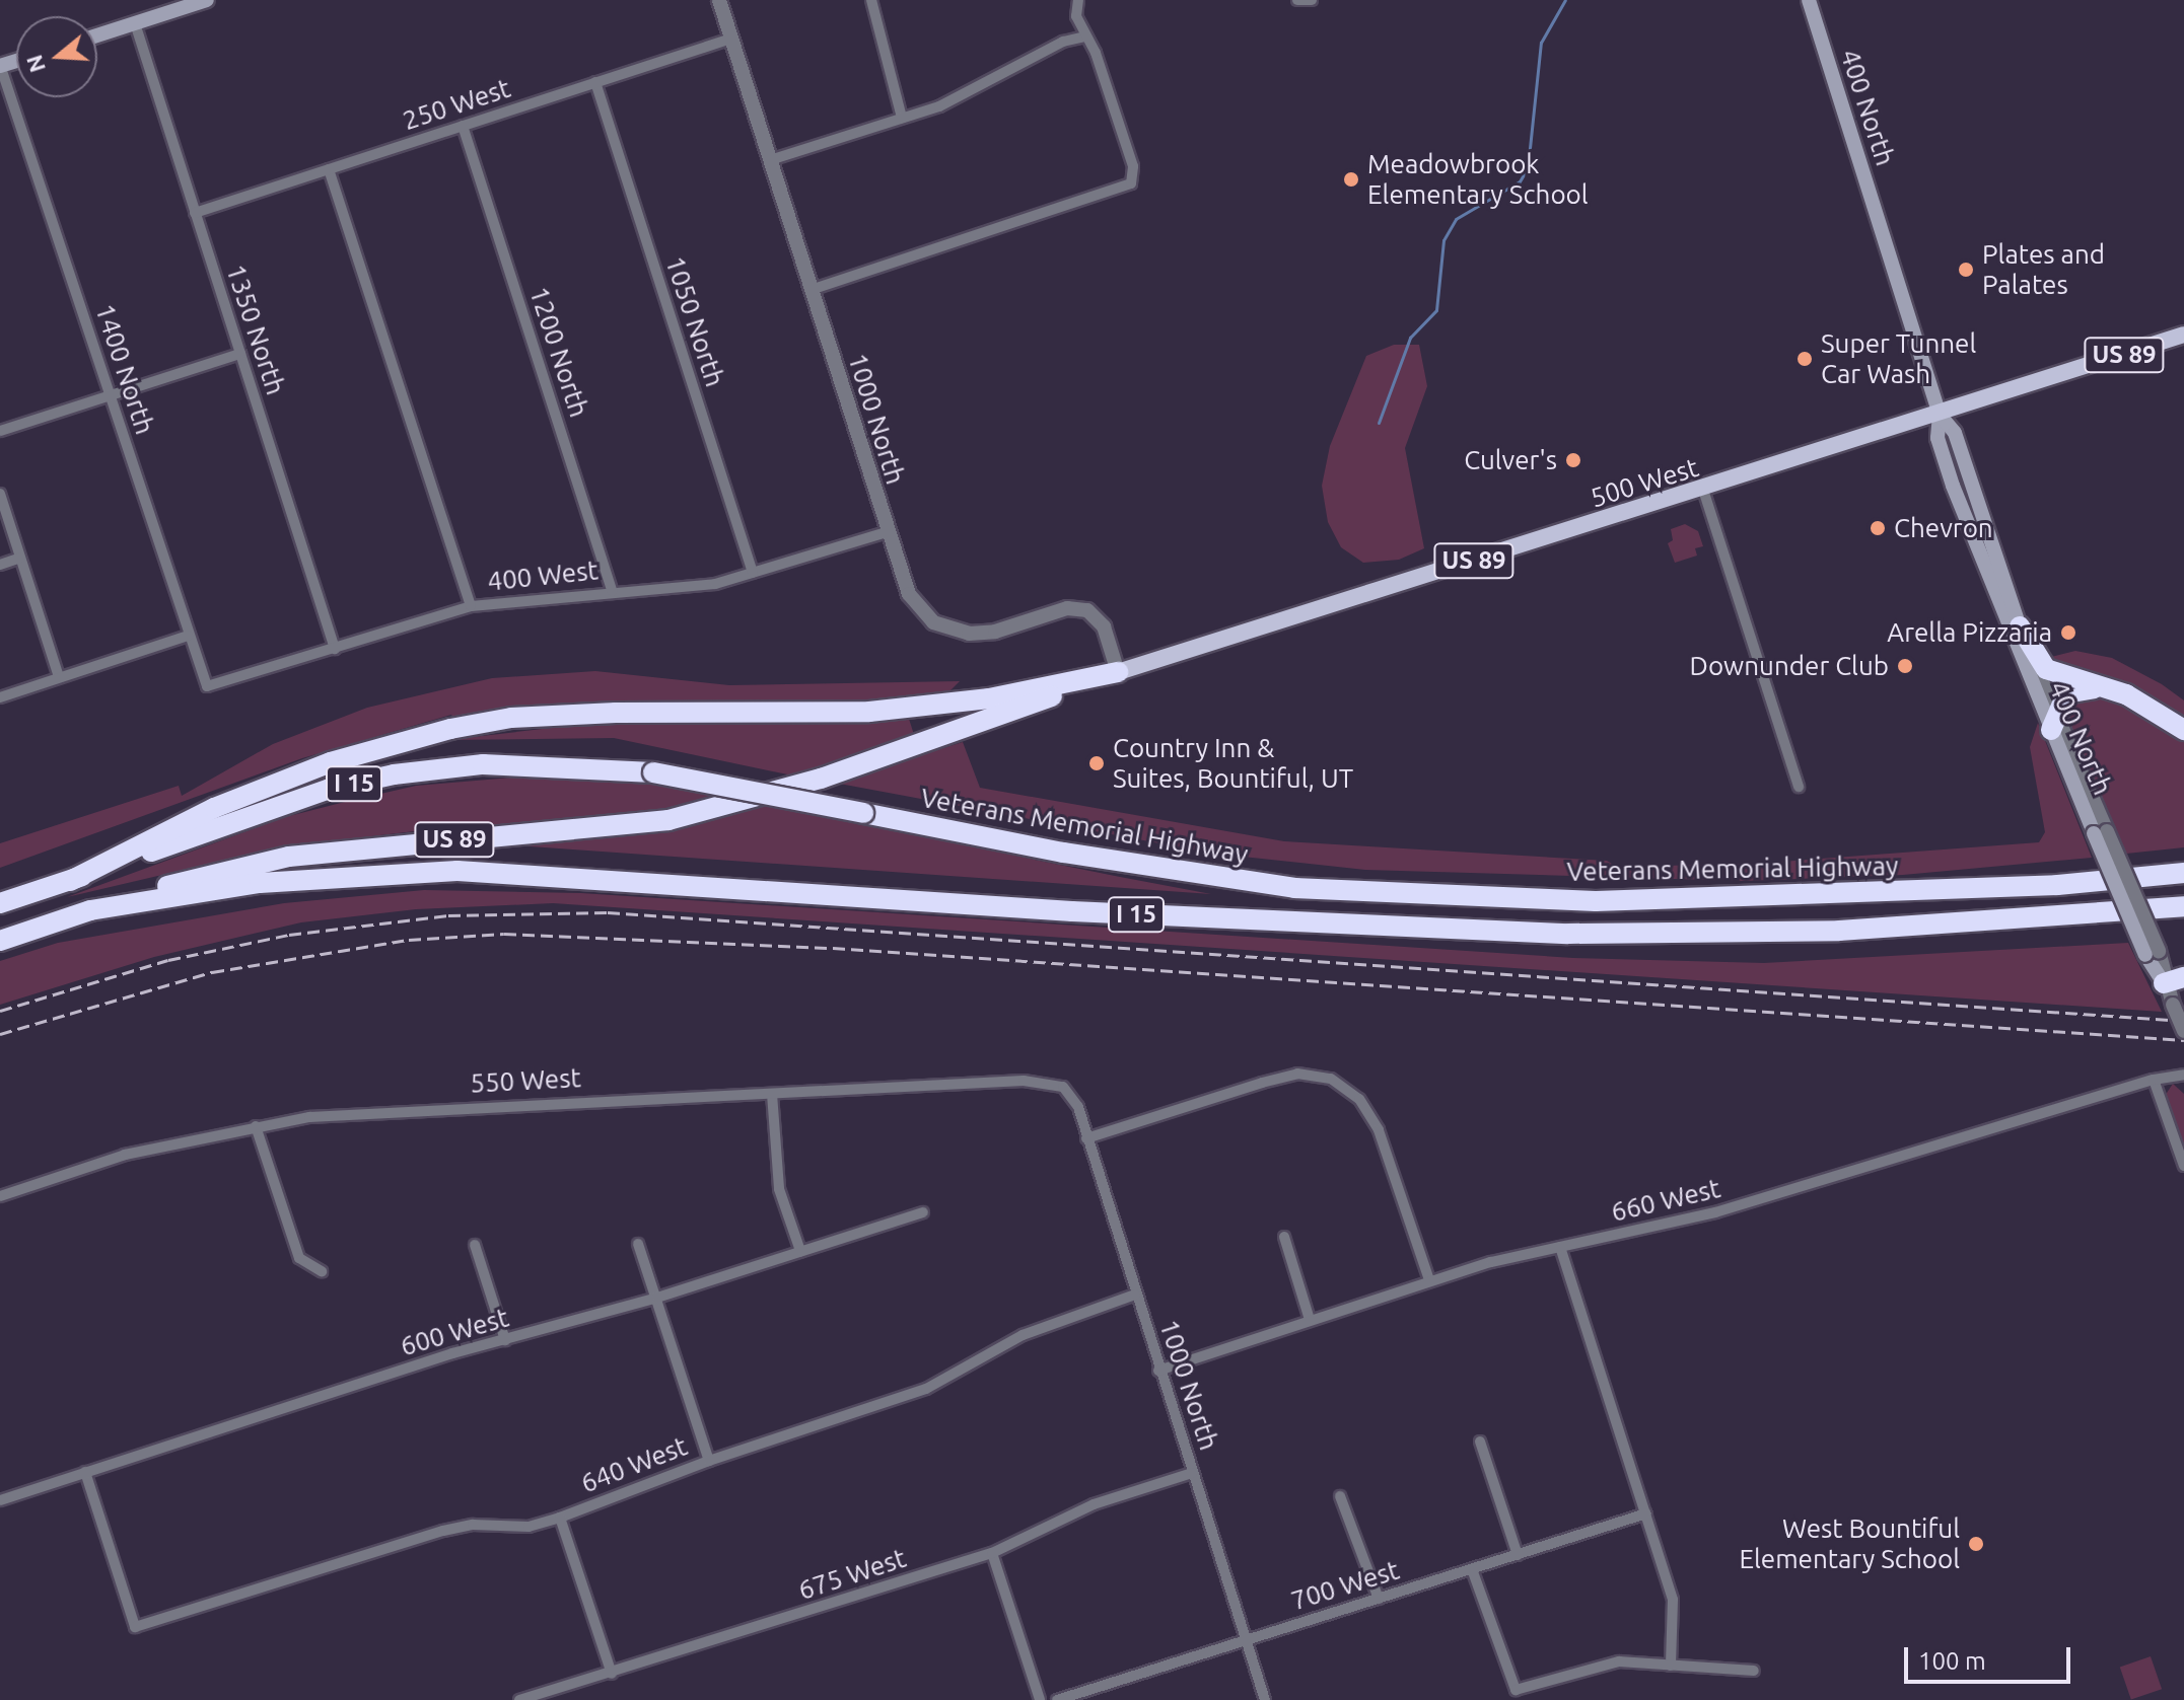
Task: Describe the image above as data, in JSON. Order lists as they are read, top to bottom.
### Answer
{
  "streets": {
    "highway": ["US 89", "I 15", "Veterans Memorial Highway"],
    "main road": ["400 North", "500 West"],
    "street": [
      "250 West",
      "1050 North",
      "1350 North",
      "1200 North",
      "1400 North",
      "1000 North",
      "400 West",
      "550 West",
      "660 West",
      "600 West",
      "640 West",
      "675 West",
      "700 West"
    ]
  },
  "crossings": [
    ["250 West", "1050 North"],
    ["250 West", "1350 North"],
    ["250 West", "1200 North"],
    ["250 West", "1000 North"],
    ["400 North", "500 West"],
    ["1050 North", "400 West"],
    ["1350 North", "400 West"],
    ["1200 North", "400 West"],
    ["US 89", "1000 North"],
    ["US 89", "500 West"],
    ["US 89", "I 15"],
    ["US 89", "Veterans Memorial Highway"],
    ["1400 North", "400 West"],
    ["1000 North", "500 West"],
    ["1000 North", "400 West"],
    ["1000 North", "550 West"],
    ["1000 North", "660 West"],
    ["1000 North", "640 West"],
    ["1000 North", "675 West"],
    ["1000 North", "700 West"],
    ["600 West", "640 West"]
  ],
  "places": [
    "Meadowbrook Elementary School",
    "Plates and Palates",
    "Super Tunnel Car Wash",
    "Culver's",
    "Chevron",
    "Arella Pizzaria",
    "Downunder Club",
    "Country Inn & Suites, Bountiful, UT",
    "West Bountiful Elementary School"
  ],
  "scale_bar": "100 m",
  "north": "left"
}
